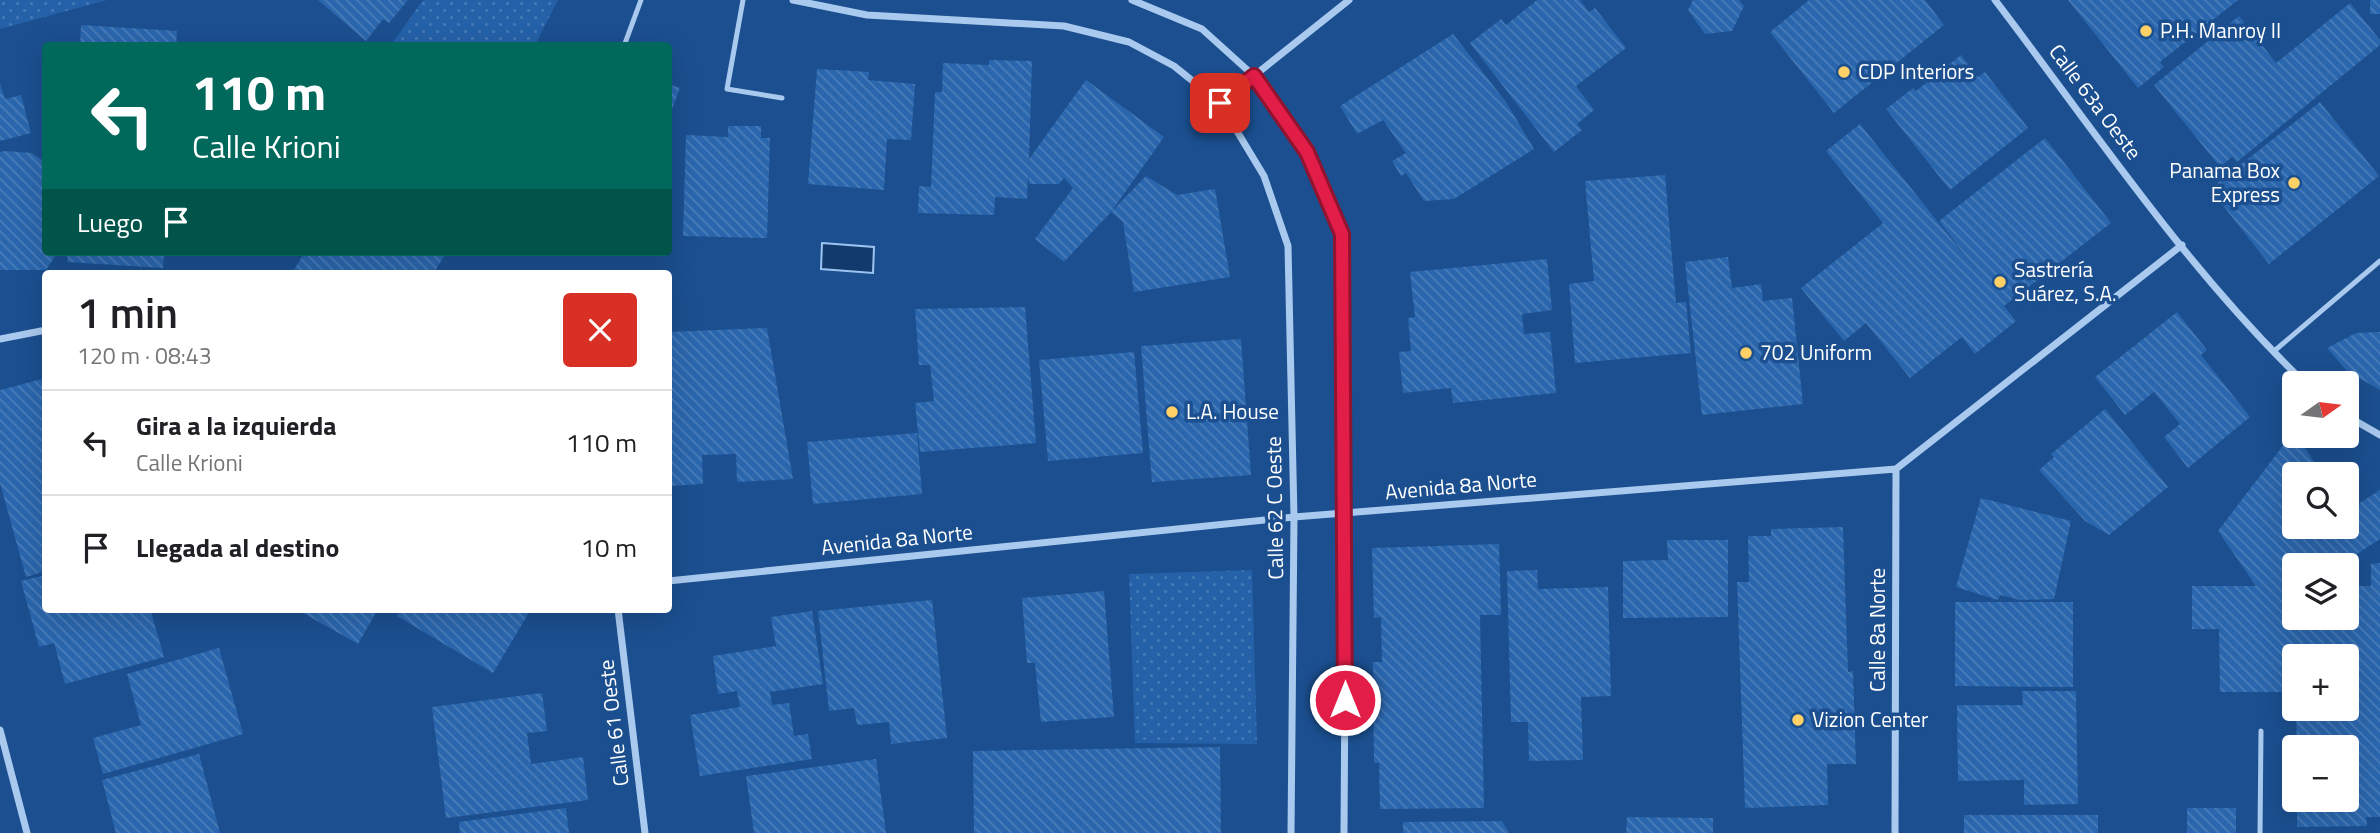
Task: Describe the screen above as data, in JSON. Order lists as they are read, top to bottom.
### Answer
{
  "streets": {
    "street": [
      "Calle 63a Oeste",
      "Avenida 8a Norte",
      "Calle 62 C Oeste",
      "Calle 8a Norte",
      "Calle 61 Oeste"
    ]
  },
  "crossings": [
    ["Avenida 8a Norte", "Calle 62 C Oeste"],
    ["Avenida 8a Norte", "Calle 8a Norte"]
  ],
  "places": [
    "P.H. Manroy II",
    "CDP Interiors",
    "Panama Box Express",
    "Sastrería Suárez, S.A.",
    "702 Uniform",
    "L.A. House",
    "Vizion Center"
  ],
  "north": "right",
  "page": {
    "turn": ["110 m", "Calle Krioni"],
    "then": "Luego",
    "heading": ["1 min", "120 m · 08:43"],
    "map_buttons": ["+", "−"],
    "list": [
      {
        "name": "Gira a la izquierda",
        "note": "Calle Krioni",
        "value": "110 m"
      },
      {
        "name": "Llegada al destino",
        "value": "10 m"
      }
    ]
  }
}
